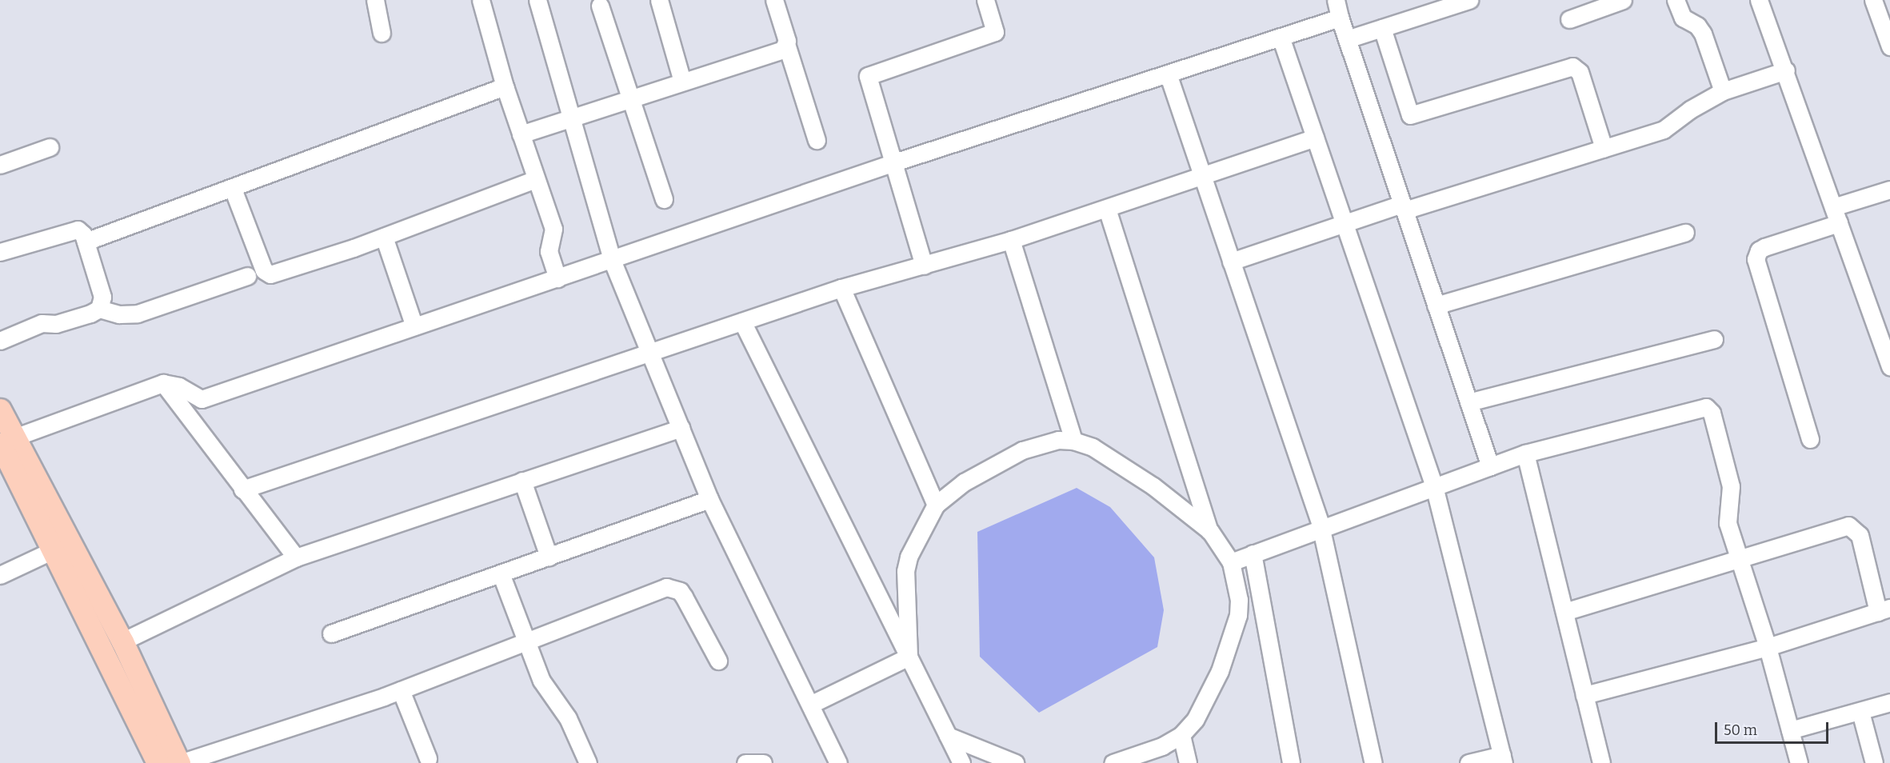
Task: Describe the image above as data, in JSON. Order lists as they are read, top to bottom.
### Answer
{
  "scale_bar": "50 m"
}
